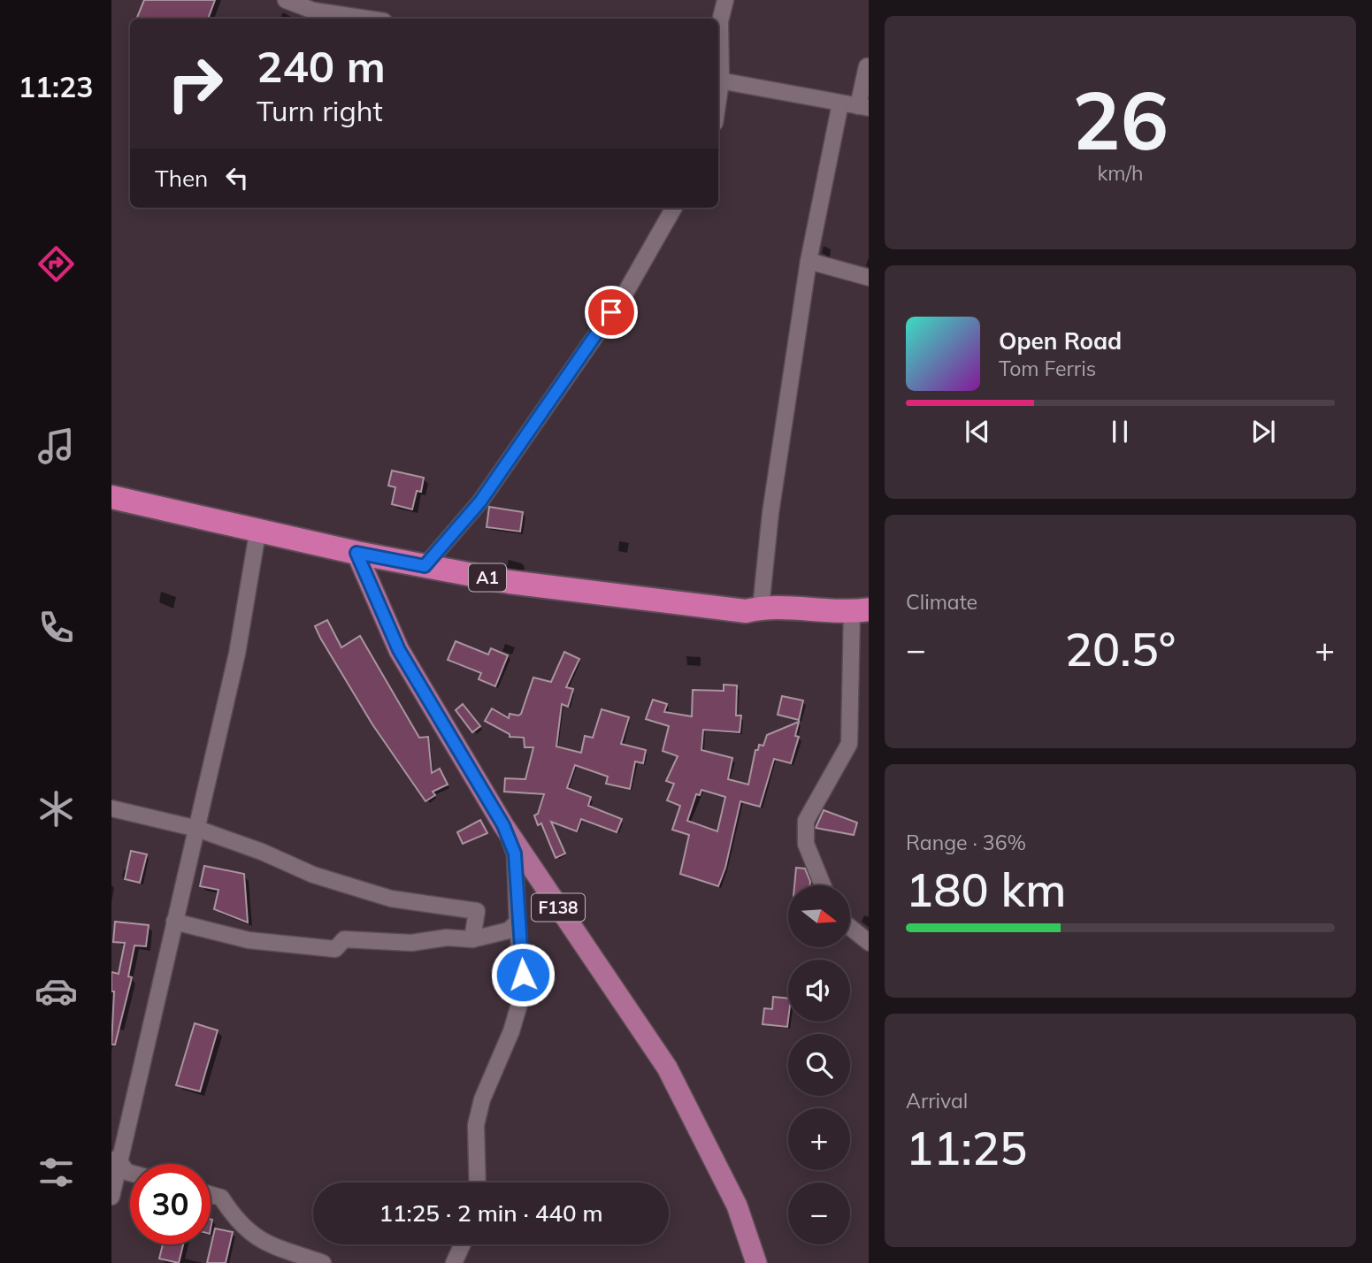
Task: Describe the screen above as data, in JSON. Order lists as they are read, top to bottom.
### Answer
{
  "streets": {
    "highway": ["A1"],
    "main road": ["F138"]
  },
  "crossings": [
    ["A1", "F138"]
  ],
  "north": "right",
  "page": {
    "tabs": "11:23",
    "tile": [
      ["26", "km/h"],
      "Climate",
      ["Range · 36%", "180 km"],
      ["Arrival", "11:25"]
    ],
    "turn": ["240 m", "Turn right"],
    "then": "Then",
    "song": ["Open Road", "Tom Ferris"],
    "heat": ["−", "20.5°", "+"],
    "map_buttons": ["+", "−"],
    "limit": "30",
    "trip": "11:25 · 2 min · 440 m"
  }
}
